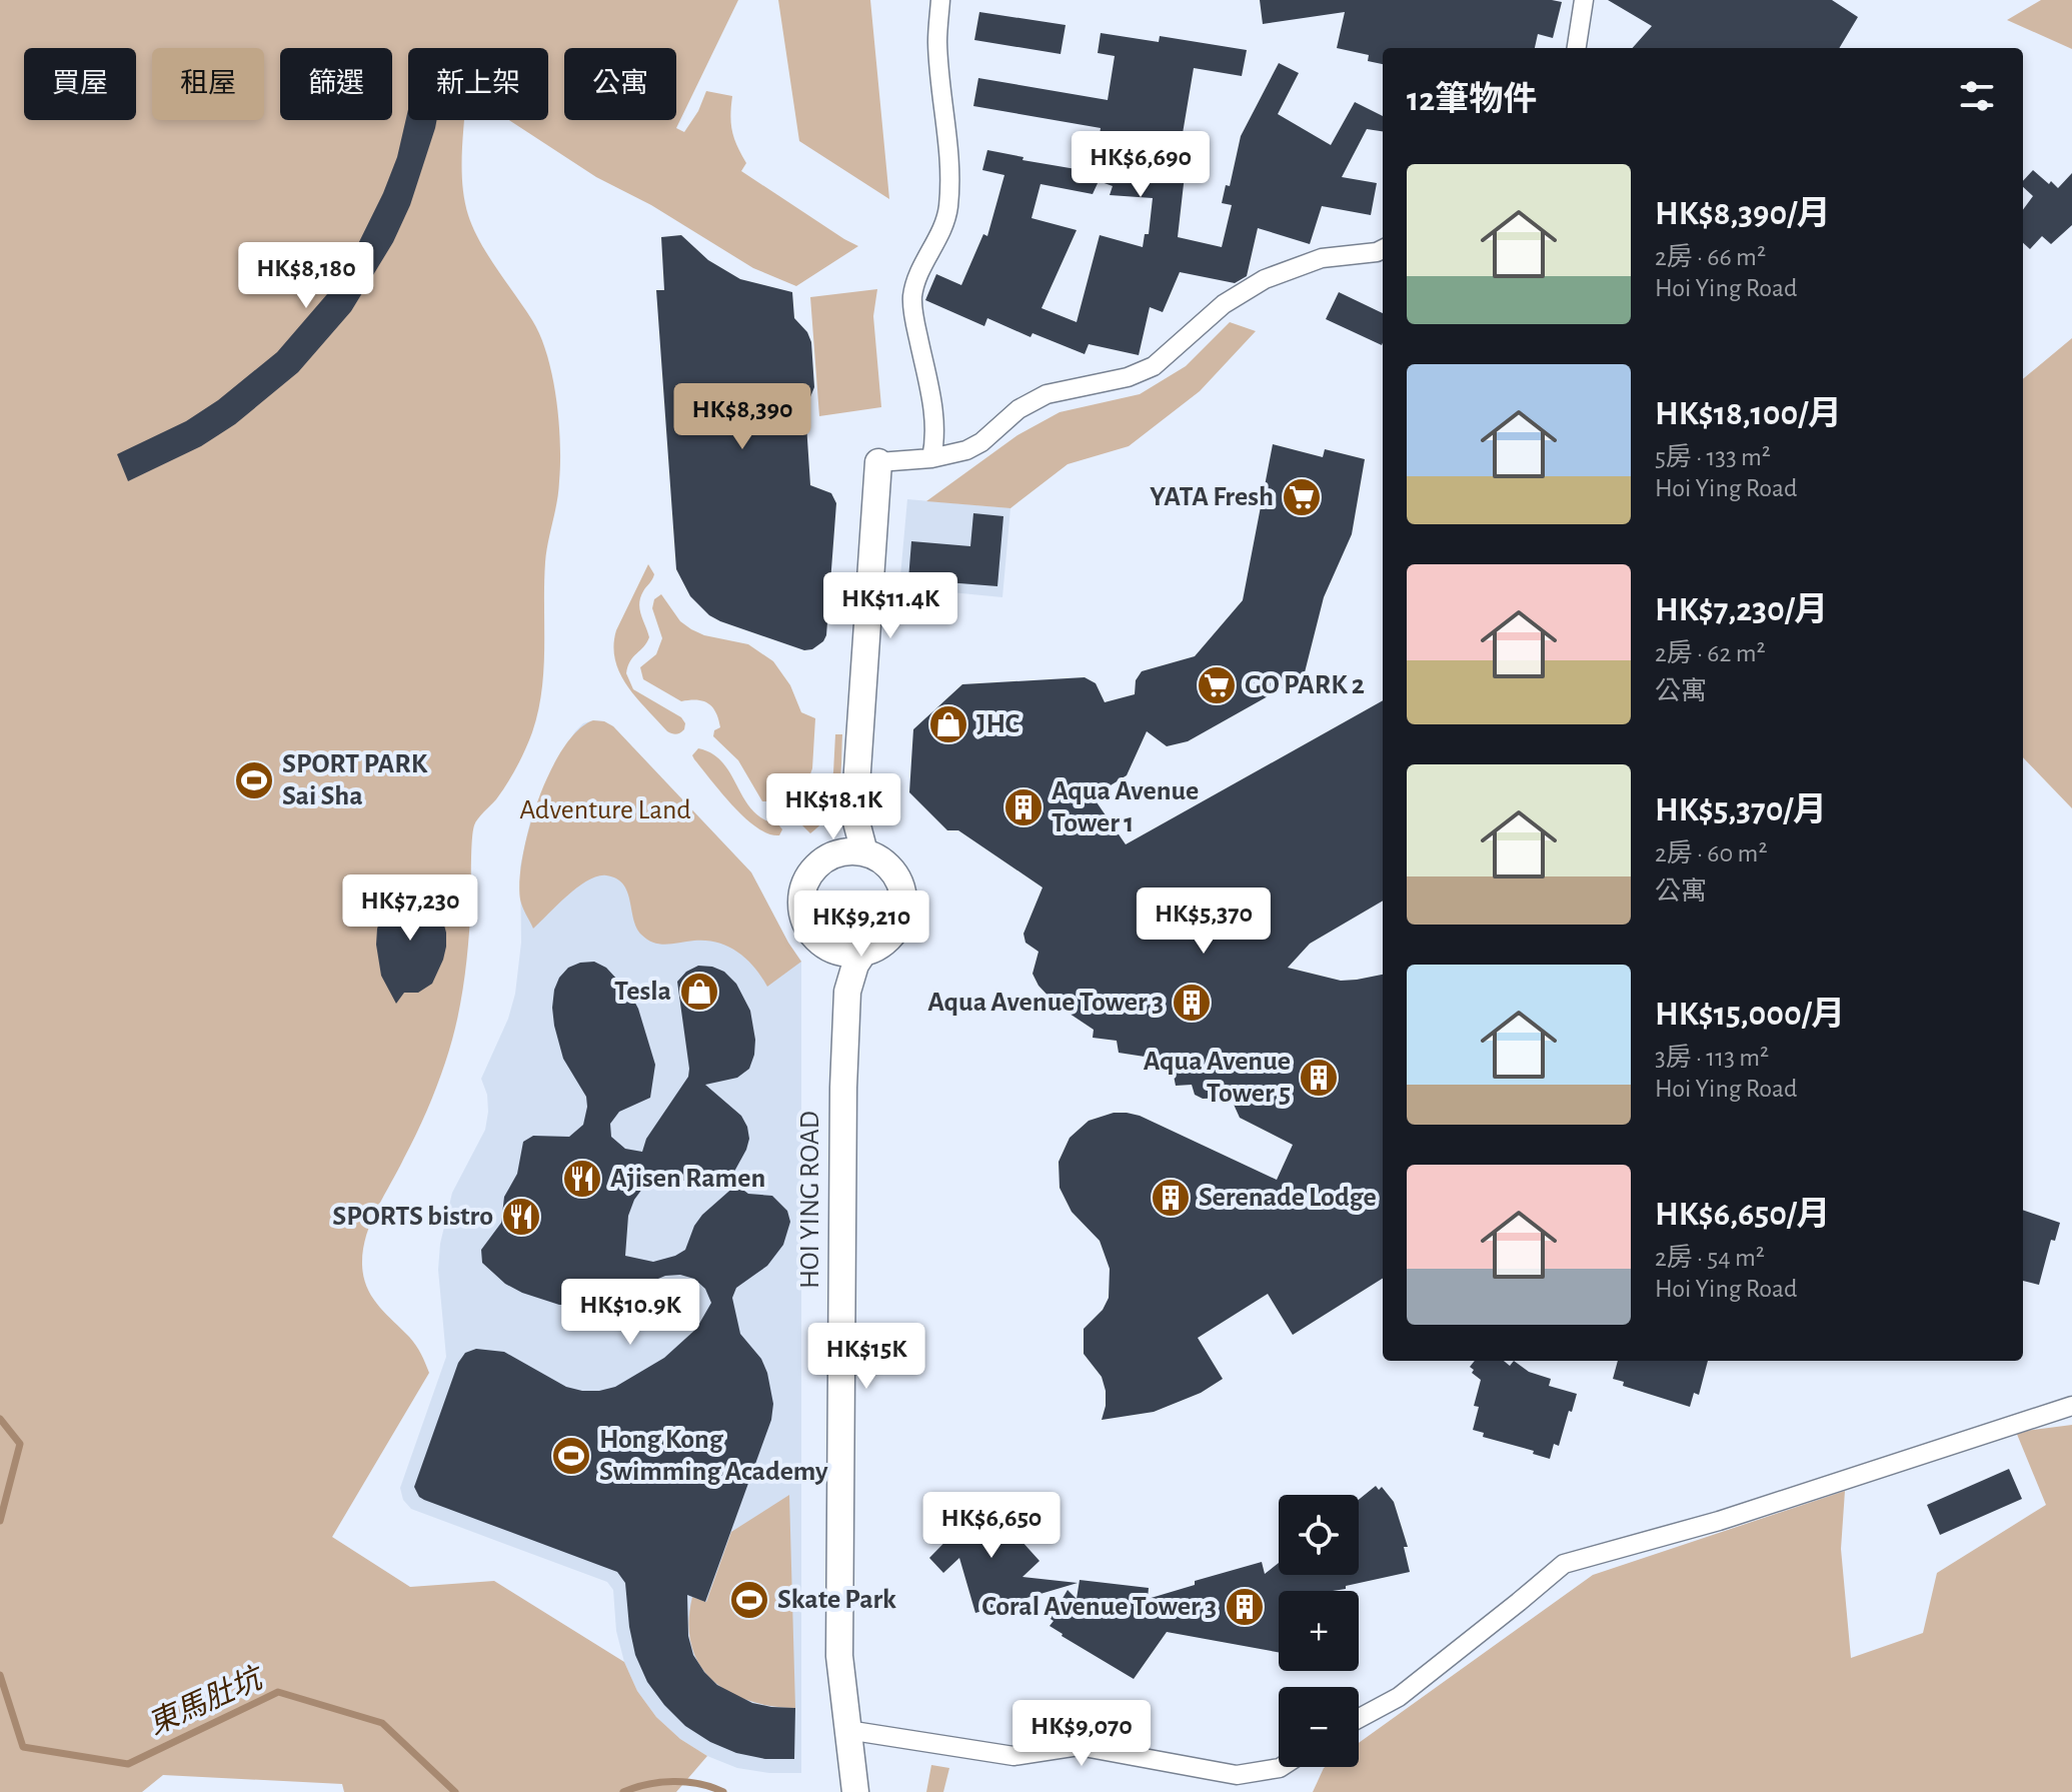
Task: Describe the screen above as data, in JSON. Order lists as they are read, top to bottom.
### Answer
{
  "streets": {
    "street": ["HOI YING ROAD"]
  },
  "water": ["東馬肚坑"],
  "parks": ["Adventure Land"],
  "places": {
    "supermarket": ["YATA Fresh", "GO PARK 2"],
    "shop": ["JHC", "Tesla"],
    "sports": ["SPORT PARK Sai Sha", "Hong Kong Swimming Academy", "Skate Park"],
    "building": [
      "Aqua Avenue Tower 1",
      "Aqua Avenue Tower 3",
      "Aqua Avenue Tower 5",
      "Serenade Lodge",
      "Coral Avenue Tower 3"
    ],
    "restaurant": ["Ajisen Ramen", "SPORTS bistro"]
  },
  "page": {
    "chip": [
      "買屋",
      "租屋",
      "篩選",
      "新上架",
      "公寓"
    ],
    "heading": "12筆物件",
    "price": [
      "HK$6,690",
      "HK$8,180",
      "HK$8,390",
      "HK$11.4K",
      "HK$18.1K",
      "HK$7,230",
      "HK$5,370",
      "HK$9,210",
      "HK$10.9K",
      "HK$15K",
      "HK$6,650",
      "HK$9,070"
    ],
    "list": [
      {
        "name": "HK$8,390/月",
        "note": "2房 · 66 m² · Hoi Ying Road"
      },
      {
        "name": "HK$18,100/月",
        "note": "5房 · 133 m² · Hoi Ying Road"
      },
      {
        "name": "HK$7,230/月",
        "note": "2房 · 62 m² · 公寓"
      },
      {
        "name": "HK$5,370/月",
        "note": "2房 · 60 m² · 公寓"
      },
      {
        "name": "HK$15,000/月",
        "note": "3房 · 113 m² · Hoi Ying Road"
      },
      {
        "name": "HK$6,650/月",
        "note": "2房 · 54 m² · Hoi Ying Road"
      }
    ],
    "map_buttons": ["+", "−"]
  }
}
